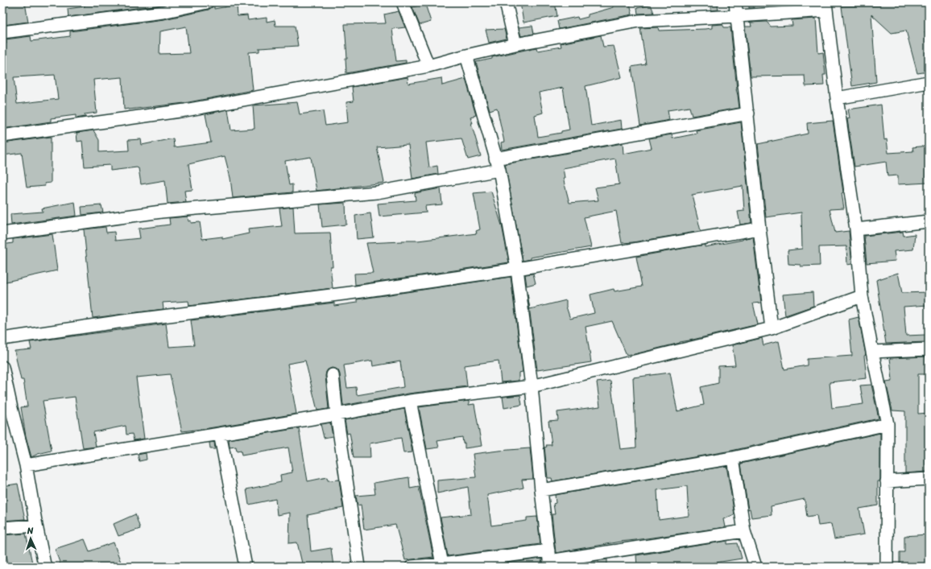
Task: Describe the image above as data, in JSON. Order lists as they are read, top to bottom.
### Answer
{
  "north": "top"
}
